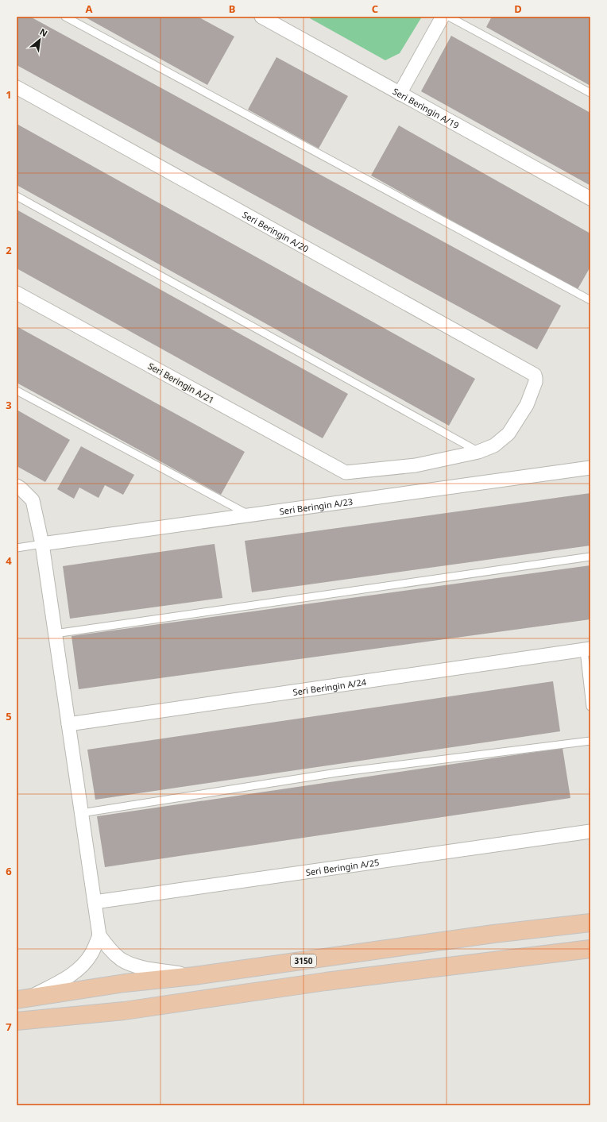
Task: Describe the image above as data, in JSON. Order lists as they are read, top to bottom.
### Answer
{
  "streets": {
    "main road": ["3150"],
    "street": [
      "Seri Beringin A/19",
      "Seri Beringin A/20",
      "Seri Beringin A/21",
      "Seri Beringin A/23",
      "Seri Beringin A/24",
      "Seri Beringin A/25"
    ]
  },
  "crossings": [
    ["Seri Beringin A/20", "Seri Beringin A/21"]
  ],
  "north": "top right",
  "grid": {
    "columns": [
      "A",
      "B",
      "C",
      "D"
    ],
    "rows": [
      "1",
      "2",
      "3",
      "4",
      "5",
      "6",
      "7"
    ]
  }
}
